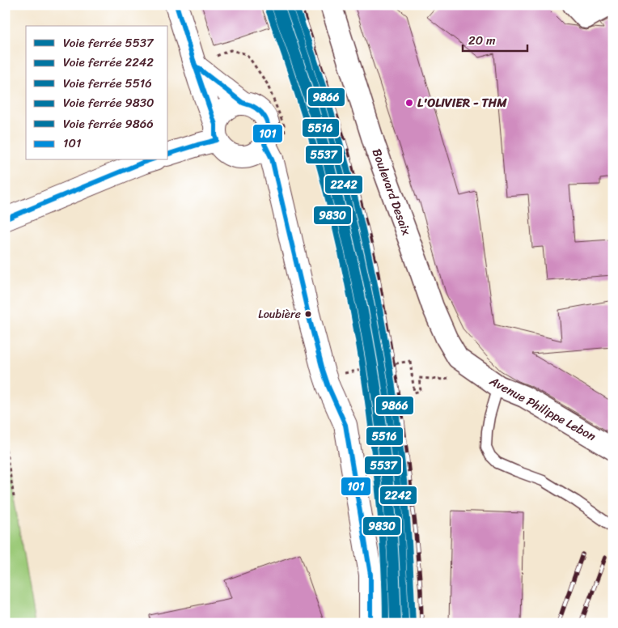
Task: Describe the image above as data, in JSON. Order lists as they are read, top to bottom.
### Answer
{
  "streets": {
    "street": ["Boulevard Desaix", "Avenue Philippe Lebon"]
  },
  "crossings": [
    ["Boulevard Desaix", "Avenue Philippe Lebon"]
  ],
  "places": ["L'OLIVIER - THM", "Loubière"],
  "lines": [
    "rail line 5537",
    "rail line 2242",
    "rail line 9866",
    "transit line 101",
    "rail line 5516",
    "rail line 9830"
  ],
  "legend": [
    "Voie ferrée 5537",
    "Voie ferrée 2242",
    "Voie ferrée 5516",
    "Voie ferrée 9830",
    "Voie ferrée 9866",
    "101"
  ],
  "scale_bar": "20 m"
}
